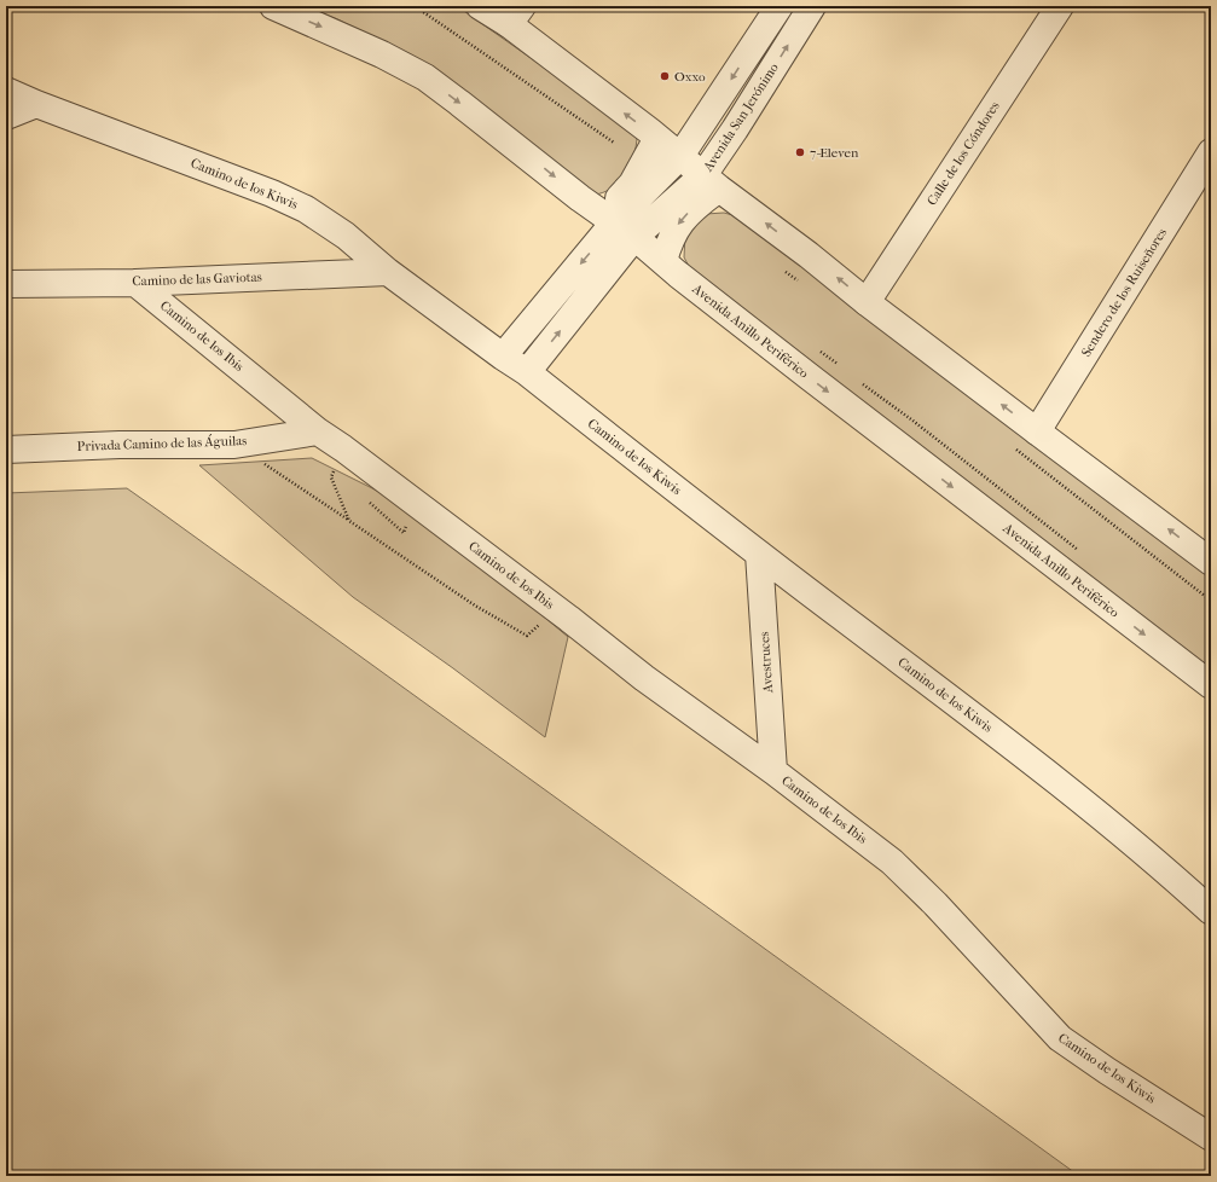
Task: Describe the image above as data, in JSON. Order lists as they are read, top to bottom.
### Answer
{
  "streets": {
    "street": [
      "Avenida San Jerónimo",
      "Calle de los Cóndores",
      "Camino de los Kiwis",
      "Camino de las Gaviotas",
      "Sendero de los Ruiseñores",
      "Avenida Anillo Periférico",
      "Camino de los Ibis",
      "Privada Camino de las Águilas",
      "Avestruces"
    ]
  },
  "crossings": [
    ["Avenida San Jerónimo", "Camino de los Kiwis"],
    ["Avenida San Jerónimo", "Avenida Anillo Periférico"],
    ["Camino de los Kiwis", "Camino de las Gaviotas"],
    ["Camino de los Kiwis", "Camino de los Ibis"],
    ["Camino de los Kiwis", "Avestruces"],
    ["Camino de las Gaviotas", "Camino de los Ibis"],
    ["Camino de los Ibis", "Privada Camino de las Águilas"],
    ["Camino de los Ibis", "Avestruces"]
  ],
  "places": ["Oxxo", "7-Eleven"]
}
